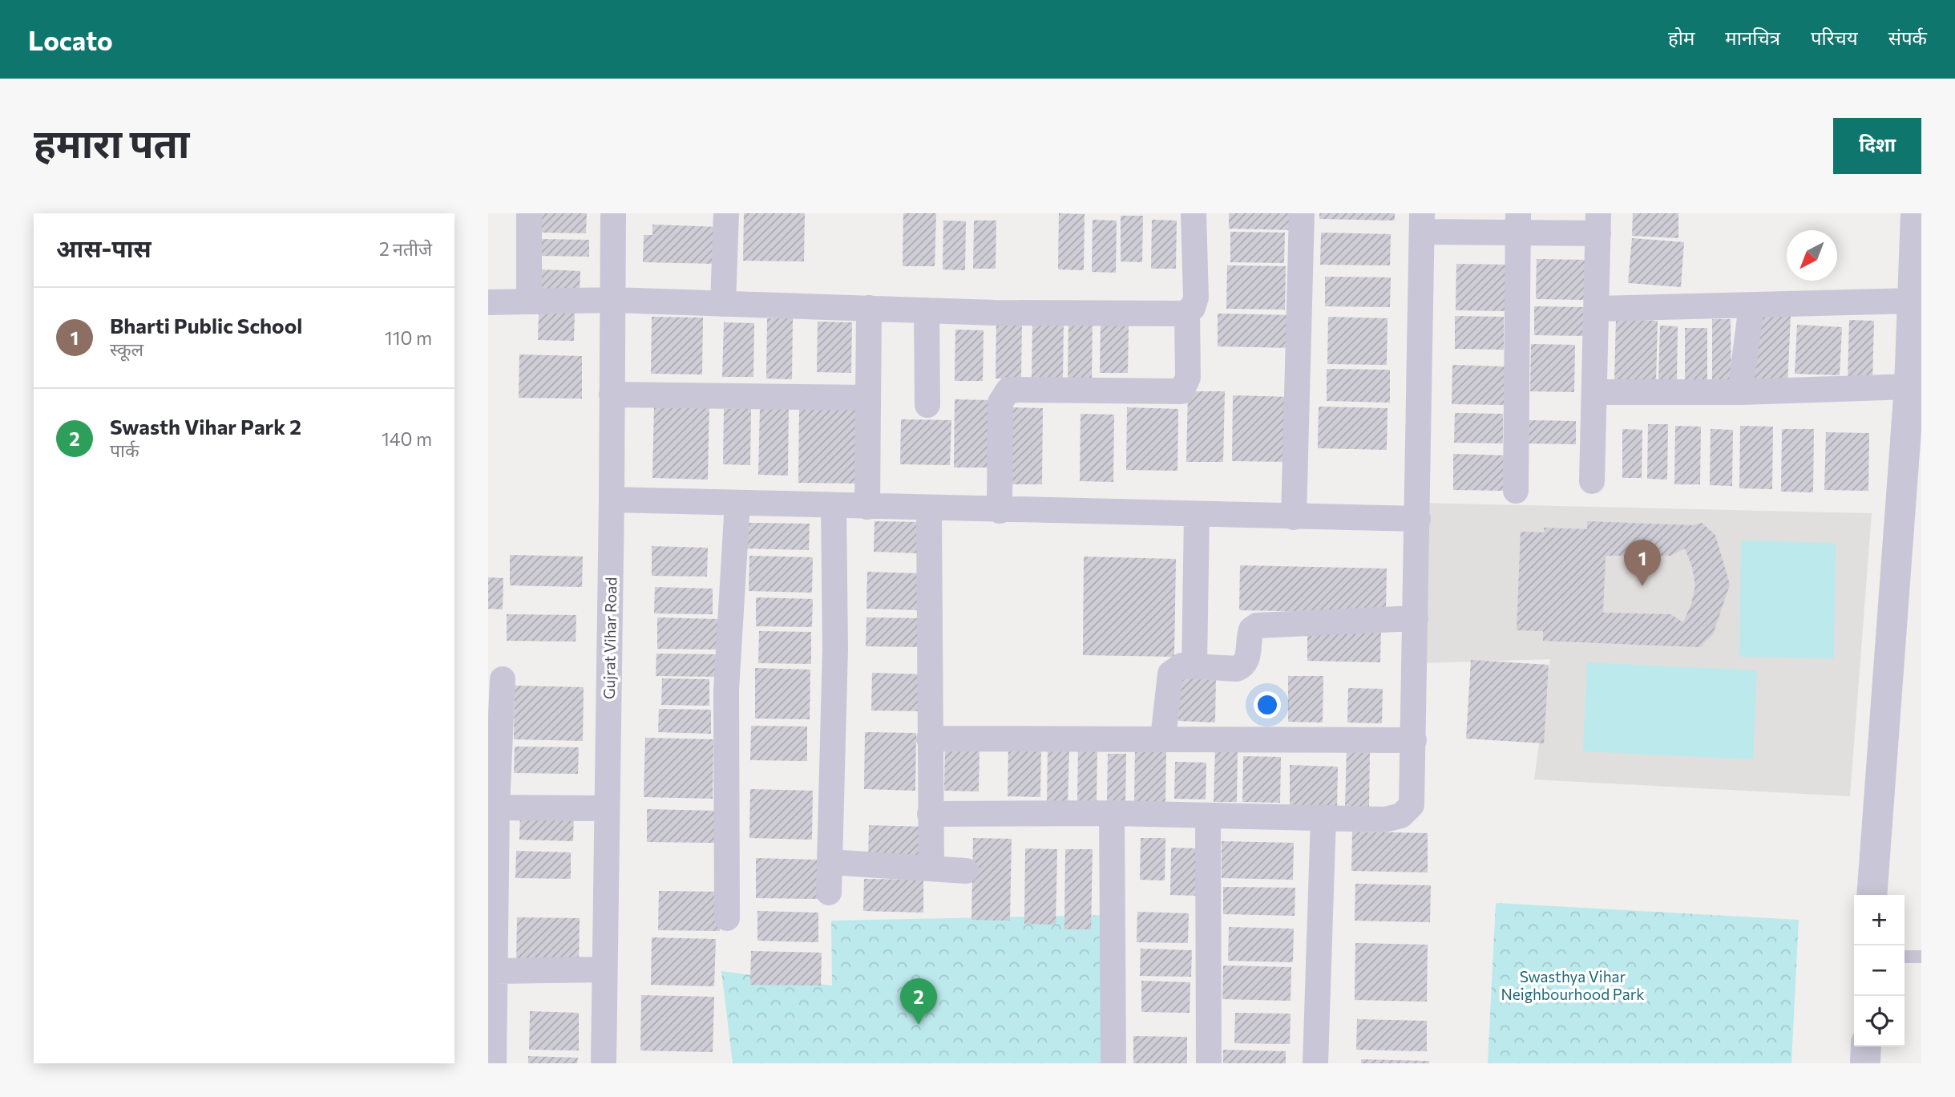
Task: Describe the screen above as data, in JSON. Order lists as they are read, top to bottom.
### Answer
{
  "streets": {
    "street": ["Gujrat Vihar Road"]
  },
  "parks": ["Swasthya Vihar Neighbourhood Park"],
  "north": "bottom left",
  "page": {
    "header": "Locato",
    "nav": [
      "होम",
      "मानचित्र",
      "परिचय",
      "संपर्क"
    ],
    "title": "हमारा पता",
    "buttons": "दिशा",
    "heading": ["आस-पास", "2 नतीजे"],
    "list": [
      {
        "mark": "1",
        "name": "Bharti Public School",
        "note": "स्कूल",
        "value": "110 m"
      },
      {
        "mark": "2",
        "name": "Swasth Vihar Park 2",
        "note": "पार्क",
        "value": "140 m"
      }
    ],
    "pins": ["1", "2"],
    "map_buttons": ["+", "−"]
  }
}
